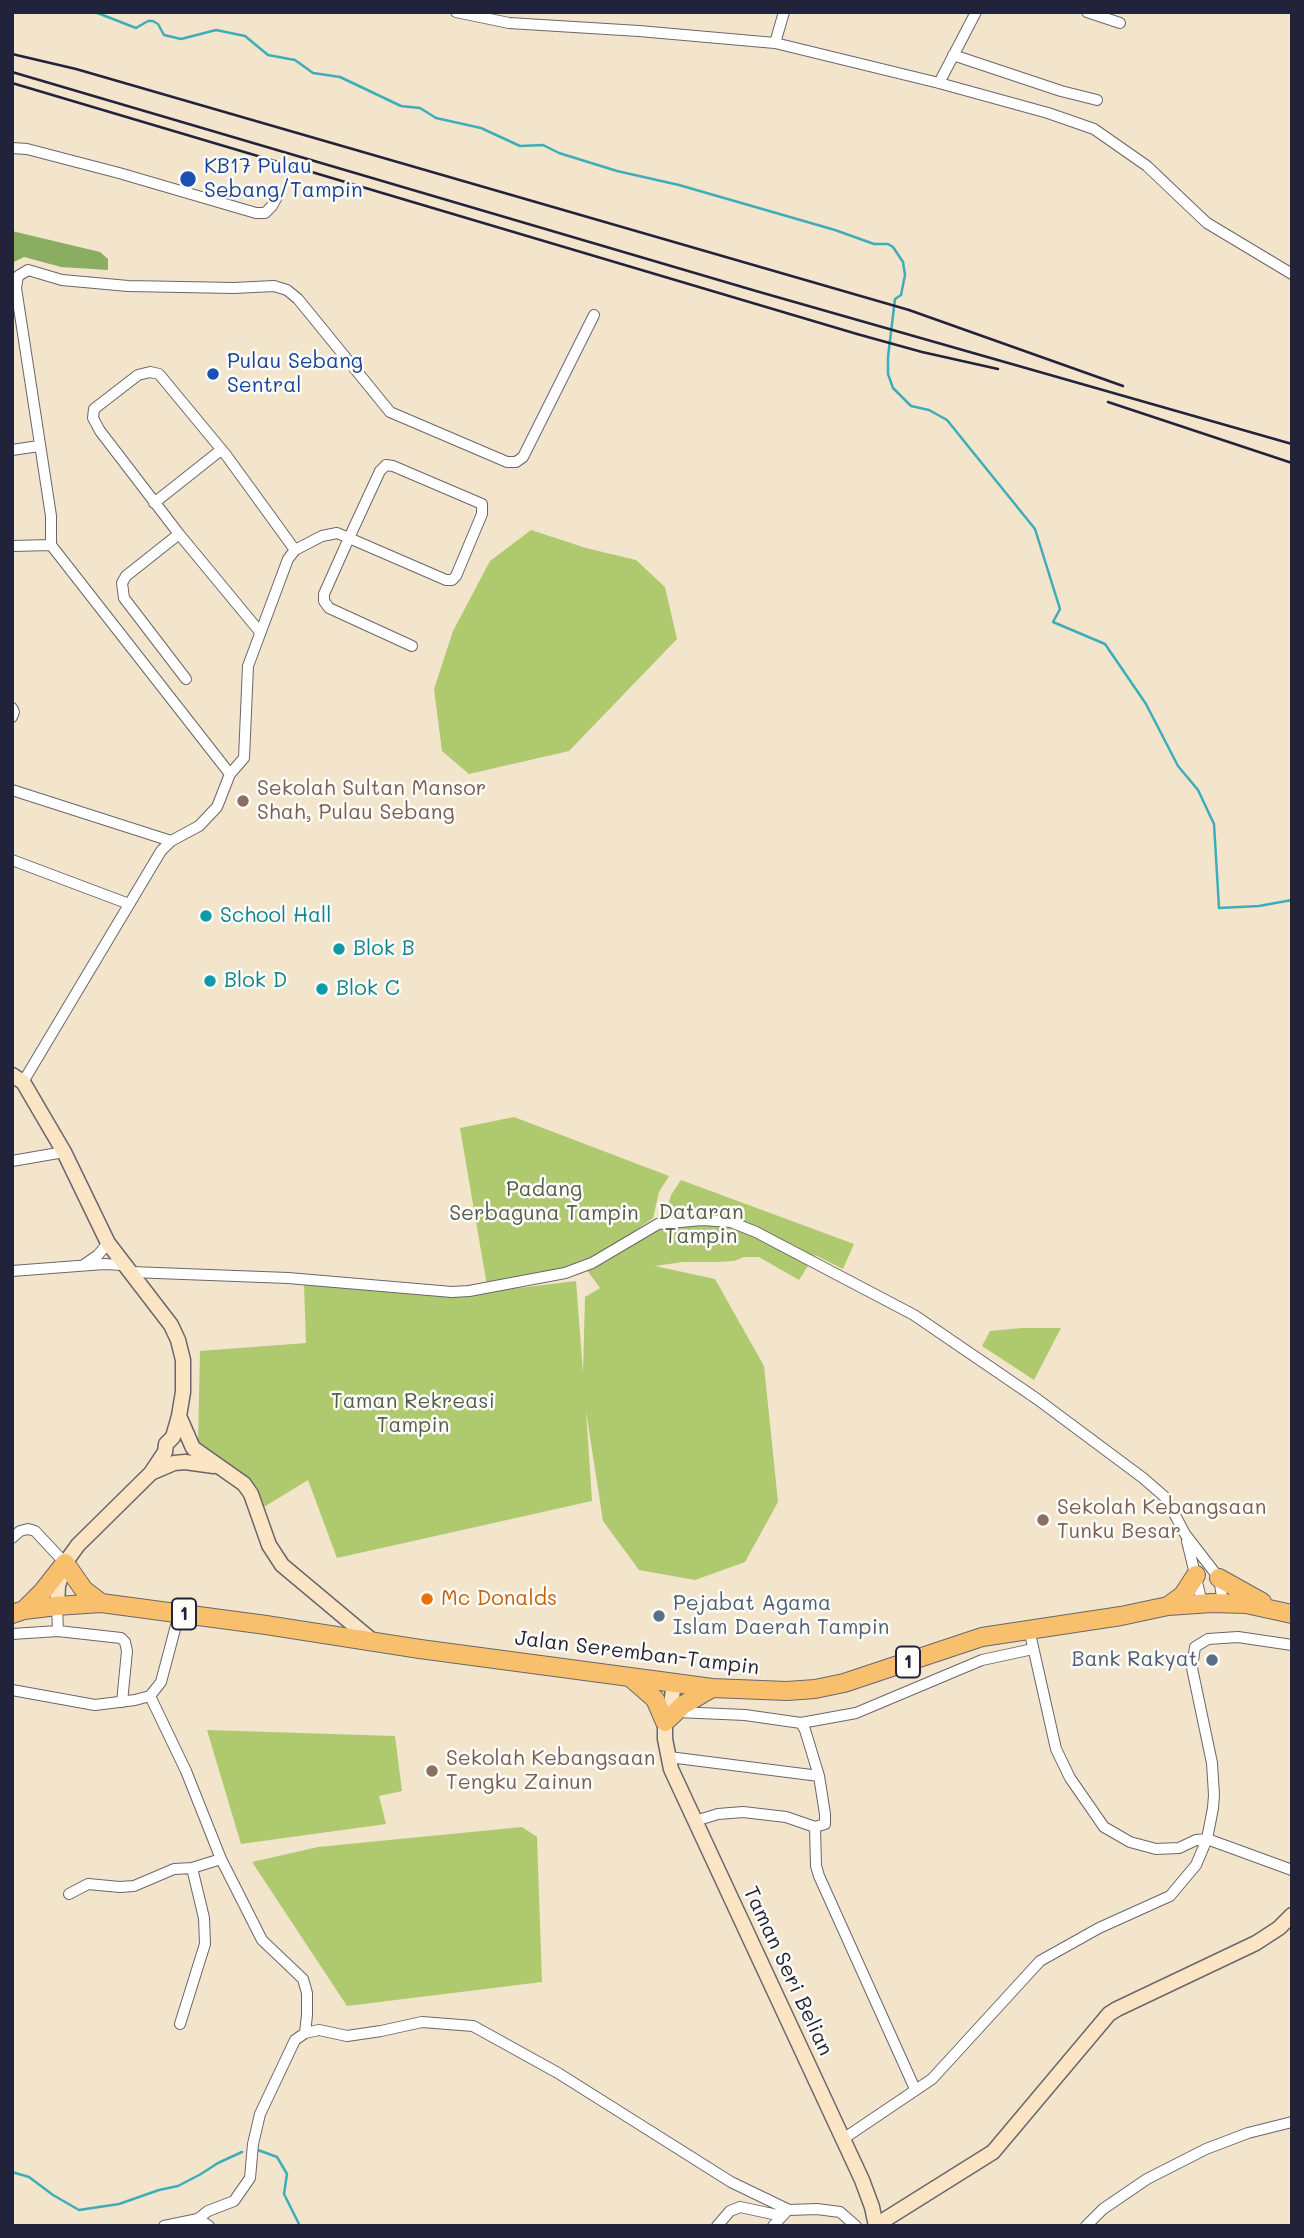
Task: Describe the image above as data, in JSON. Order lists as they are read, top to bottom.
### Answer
{
  "streets": {
    "highway": ["1", "Jalan Seremban-Tampin"],
    "street": ["Taman Seri Belian"]
  },
  "crossings": [
    ["Jalan Seremban-Tampin", "Taman Seri Belian"]
  ],
  "parks": ["Padang Serbaguna Tampin", "Dataran Tampin", "Taman Rekreasi Tampin"],
  "places": [
    "KB17 Pulau Sebang/Tampin",
    "Pulau Sebang Sentral",
    "Sekolah Sultan Mansor Shah, Pulau Sebang",
    "School Hall",
    "Blok B",
    "Blok D",
    "Blok C",
    "Sekolah Kebangsaan Tunku Besar",
    "Mc Donalds",
    "Pejabat Agama Islam Daerah Tampin",
    "Bank Rakyat",
    "Sekolah Kebangsaan Tengku Zainun"
  ]
}
